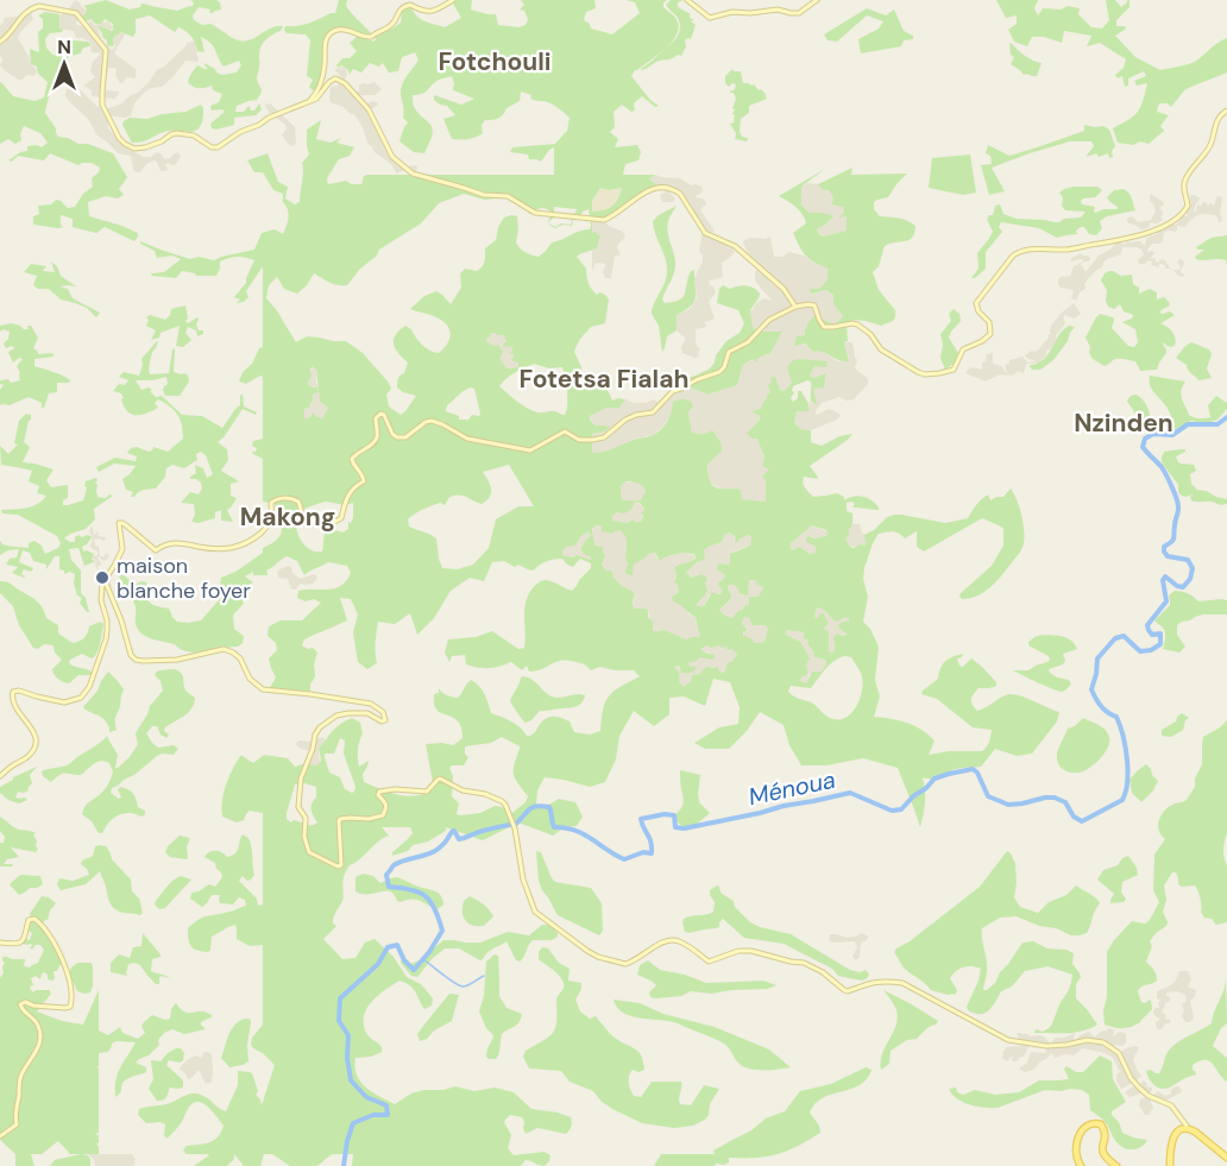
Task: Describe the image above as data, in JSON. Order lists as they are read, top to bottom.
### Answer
{
  "districts": [
    "Fotchouli",
    "Fotetsa Fialah",
    "Nzinden",
    "Makong"
  ],
  "water": ["Ménoua"],
  "places": ["maison blanche foyer"],
  "north": "top"
}
